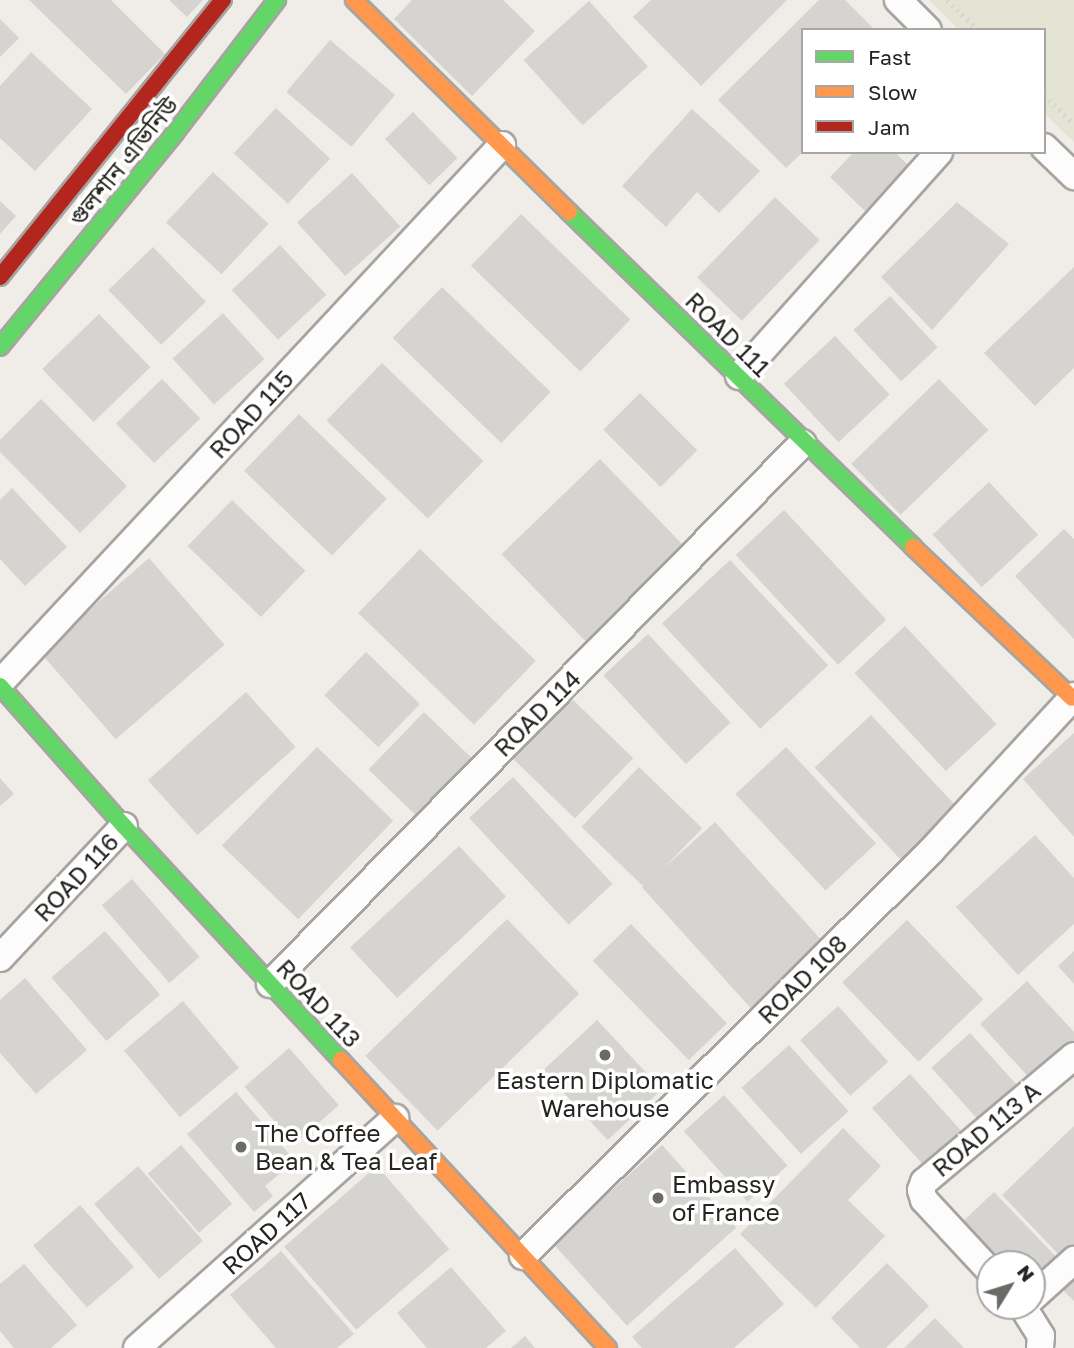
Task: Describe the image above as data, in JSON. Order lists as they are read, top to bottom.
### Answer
{
  "streets": {
    "street": [
      "গুলশান এভিনিউ",
      "ROAD 111",
      "ROAD 115",
      "ROAD 114",
      "ROAD 116",
      "ROAD 108",
      "ROAD 113",
      "ROAD 113 A",
      "ROAD 117"
    ]
  },
  "crossings": [
    ["ROAD 111", "ROAD 115"],
    ["ROAD 111", "ROAD 114"],
    ["ROAD 111", "ROAD 108"],
    ["ROAD 115", "ROAD 113"],
    ["ROAD 114", "ROAD 113"],
    ["ROAD 116", "ROAD 113"],
    ["ROAD 108", "ROAD 113"],
    ["ROAD 113", "ROAD 117"]
  ],
  "places": ["Eastern Diplomatic Warehouse", "The Coffee Bean & Tea Leaf", "Embassy of France"],
  "legend": ["Fast", "Slow", "Jam"],
  "north": "top right"
}
